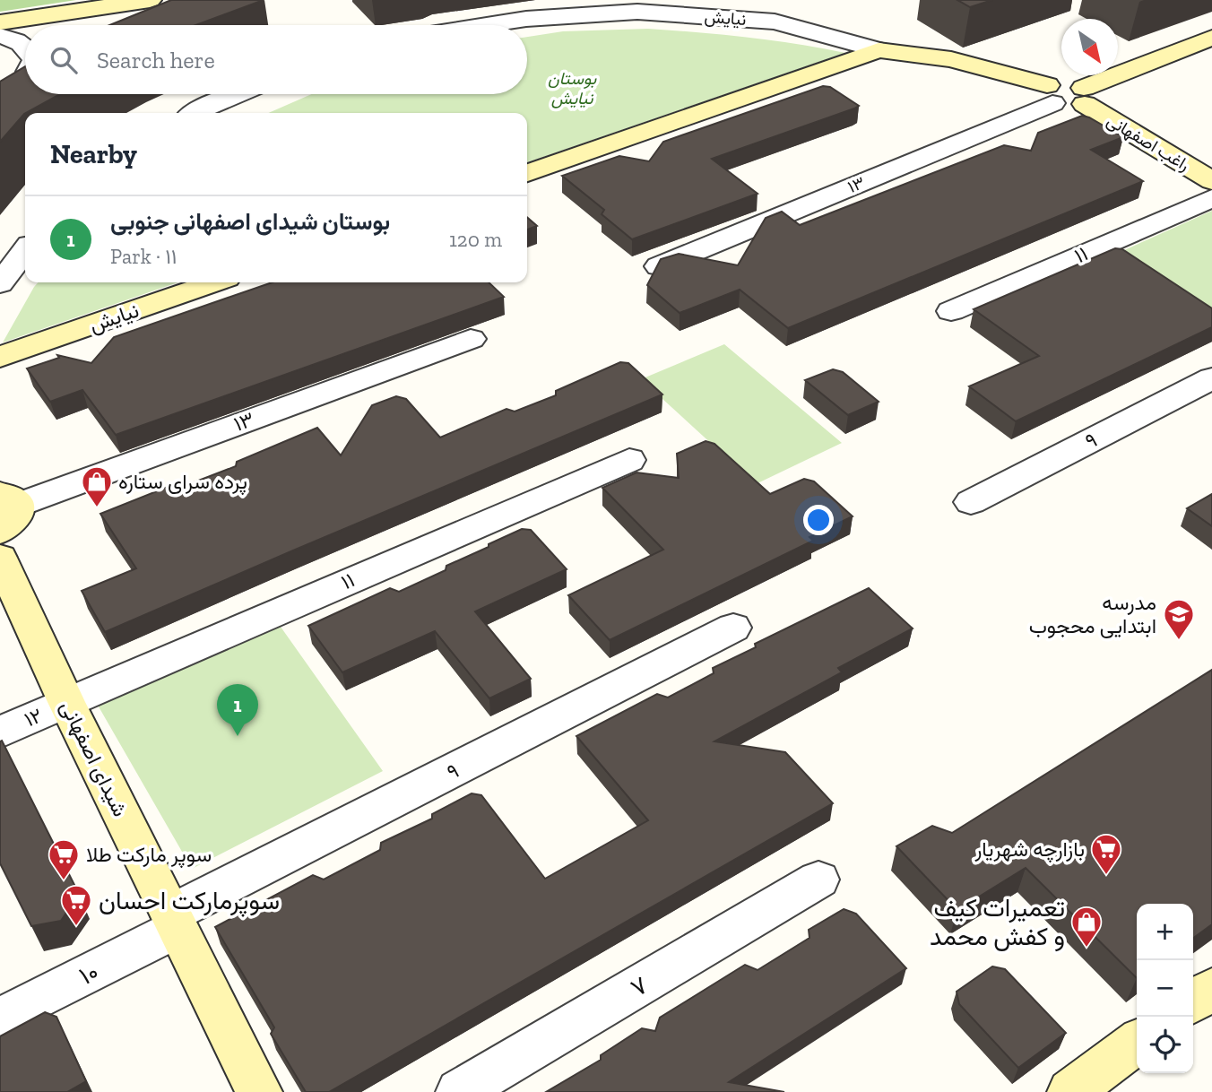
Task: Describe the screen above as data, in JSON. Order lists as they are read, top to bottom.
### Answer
{
  "streets": {
    "street": [
      "نیایش",
      "راغب اصفهانی",
      "۱۳",
      "۱۱",
      "۹",
      "۱۲",
      "شیدای اصفهانی",
      "۱۰",
      "۷"
    ]
  },
  "crossings": [
    ["نیایش", "راغب اصفهانی"],
    ["نیایش", "۱۳"],
    ["۱۱", "۱۲"],
    ["۱۱", "شیدای اصفهانی"],
    ["۹", "شیدای اصفهانی"],
    ["۹", "۱۰"],
    ["۱۲", "شیدای اصفهانی"],
    ["شیدای اصفهانی", "۱۰"]
  ],
  "parks": ["بوستان نیایش"],
  "places": {
    "shop": ["پرده سرای ستاره", "تعمیرات کیف و کفش محمد"],
    "school or university": ["مدرسه ابتدایی محجوب"],
    "supermarket": ["بازارچه شهریار", "سوپر مارکت طلا", "سوپرمارکت احسان"]
  },
  "north": "bottom right",
  "page": {
    "search": "Search here",
    "heading": "Nearby",
    "list": [
      {
        "mark": "1",
        "name": "بوستان شیدای اصفهانی جنوبی",
        "note": "Park · ۱۱",
        "value": "120 m"
      }
    ],
    "pins": "1",
    "map_buttons": ["+", "−"]
  }
}
